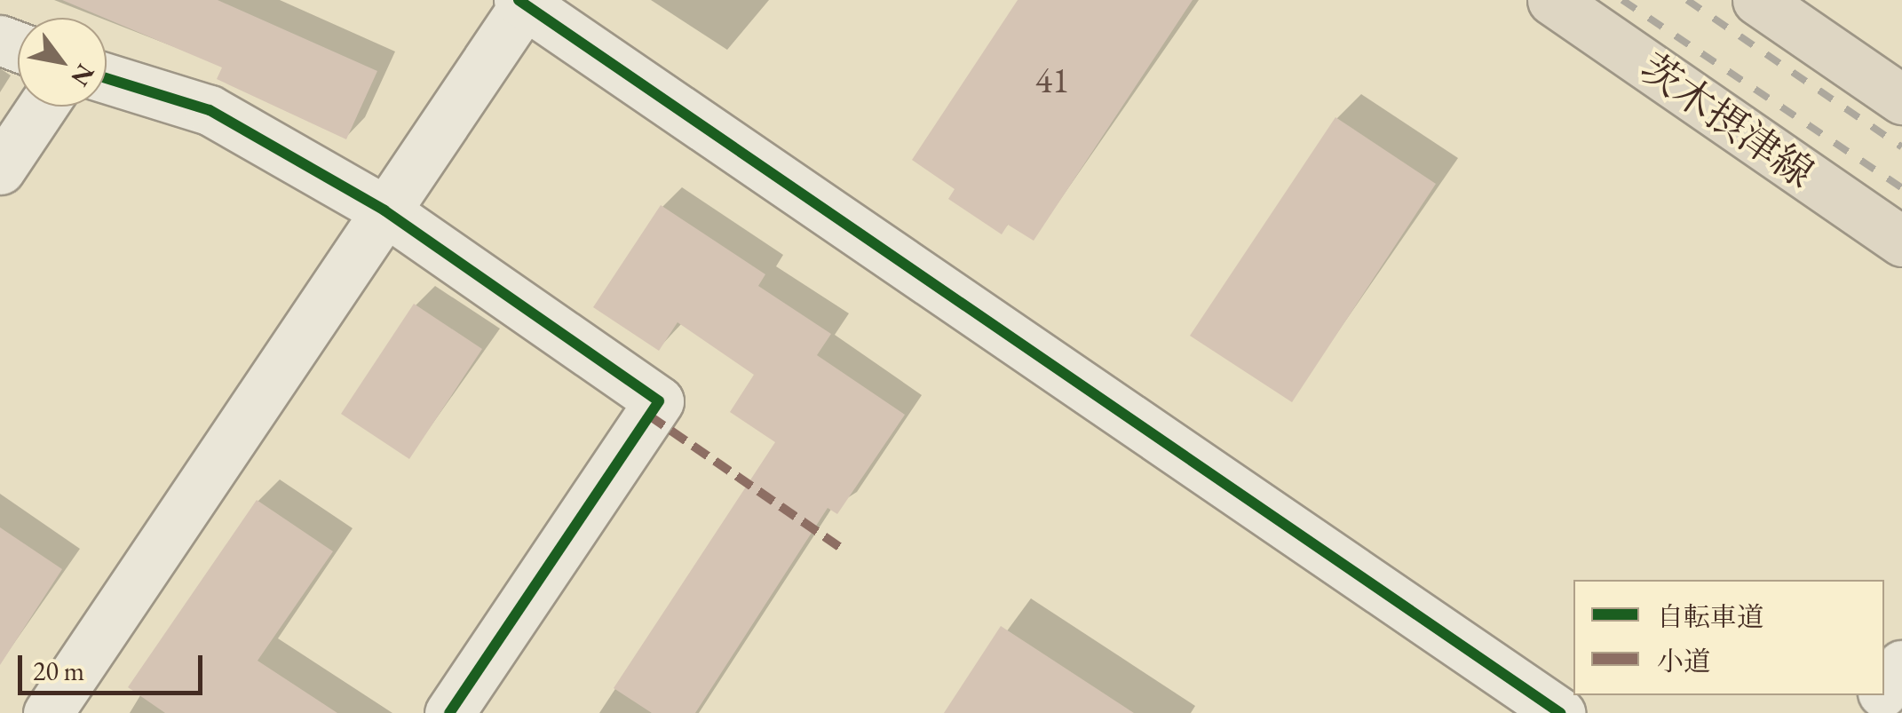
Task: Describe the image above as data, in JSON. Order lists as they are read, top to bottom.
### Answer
{
  "streets": {
    "main road": ["茨木摂津線"]
  },
  "house_numbers": ["41"],
  "legend": ["自転車道", "小道"],
  "scale_bar": "20 m",
  "north": "bottom right"
}
